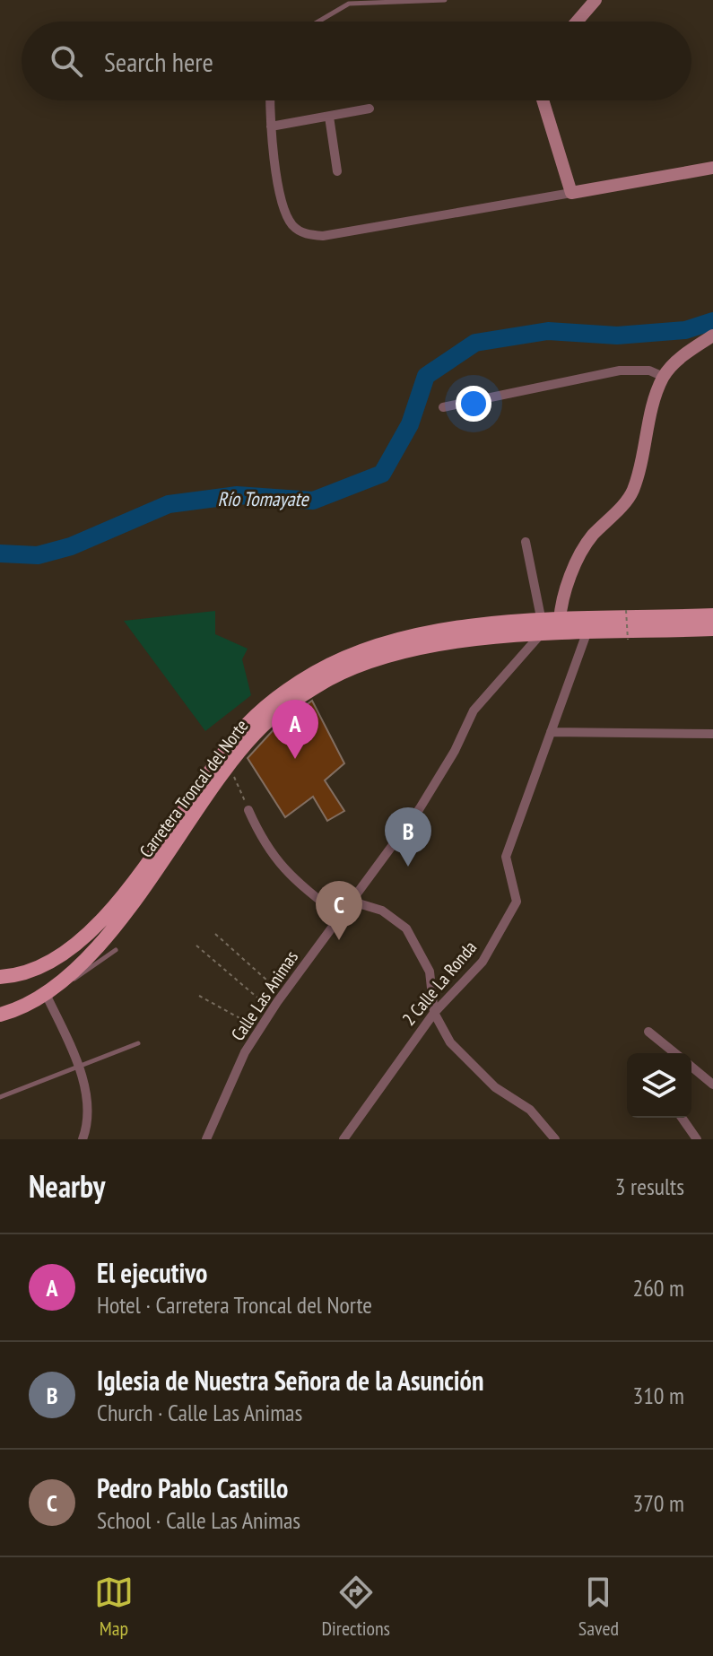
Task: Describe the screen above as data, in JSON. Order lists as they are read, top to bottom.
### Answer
{
  "streets": {
    "main road": ["Carretera Troncal del Norte"],
    "street": ["2 Calle La Ronda", "Calle Las Animas"]
  },
  "crossings": [
    ["Carretera Troncal del Norte", "2 Calle La Ronda"],
    ["Carretera Troncal del Norte", "Calle Las Animas"]
  ],
  "water": ["Río Tomayate"],
  "page": {
    "search": "Search here",
    "pins": ["A", "B", "C"],
    "heading": ["Nearby", "3 results"],
    "list": [
      {
        "mark": "A",
        "name": "El ejecutivo",
        "note": "Hotel · Carretera Troncal del Norte",
        "value": "260 m"
      },
      {
        "mark": "B",
        "name": "Iglesia de Nuestra Señora de la Asunción",
        "note": "Church · Calle Las Animas",
        "value": "310 m"
      },
      {
        "mark": "C",
        "name": "Pedro Pablo Castillo",
        "note": "School · Calle Las Animas",
        "value": "370 m"
      }
    ],
    "nav": ["Map", "Directions", "Saved"]
  }
}
